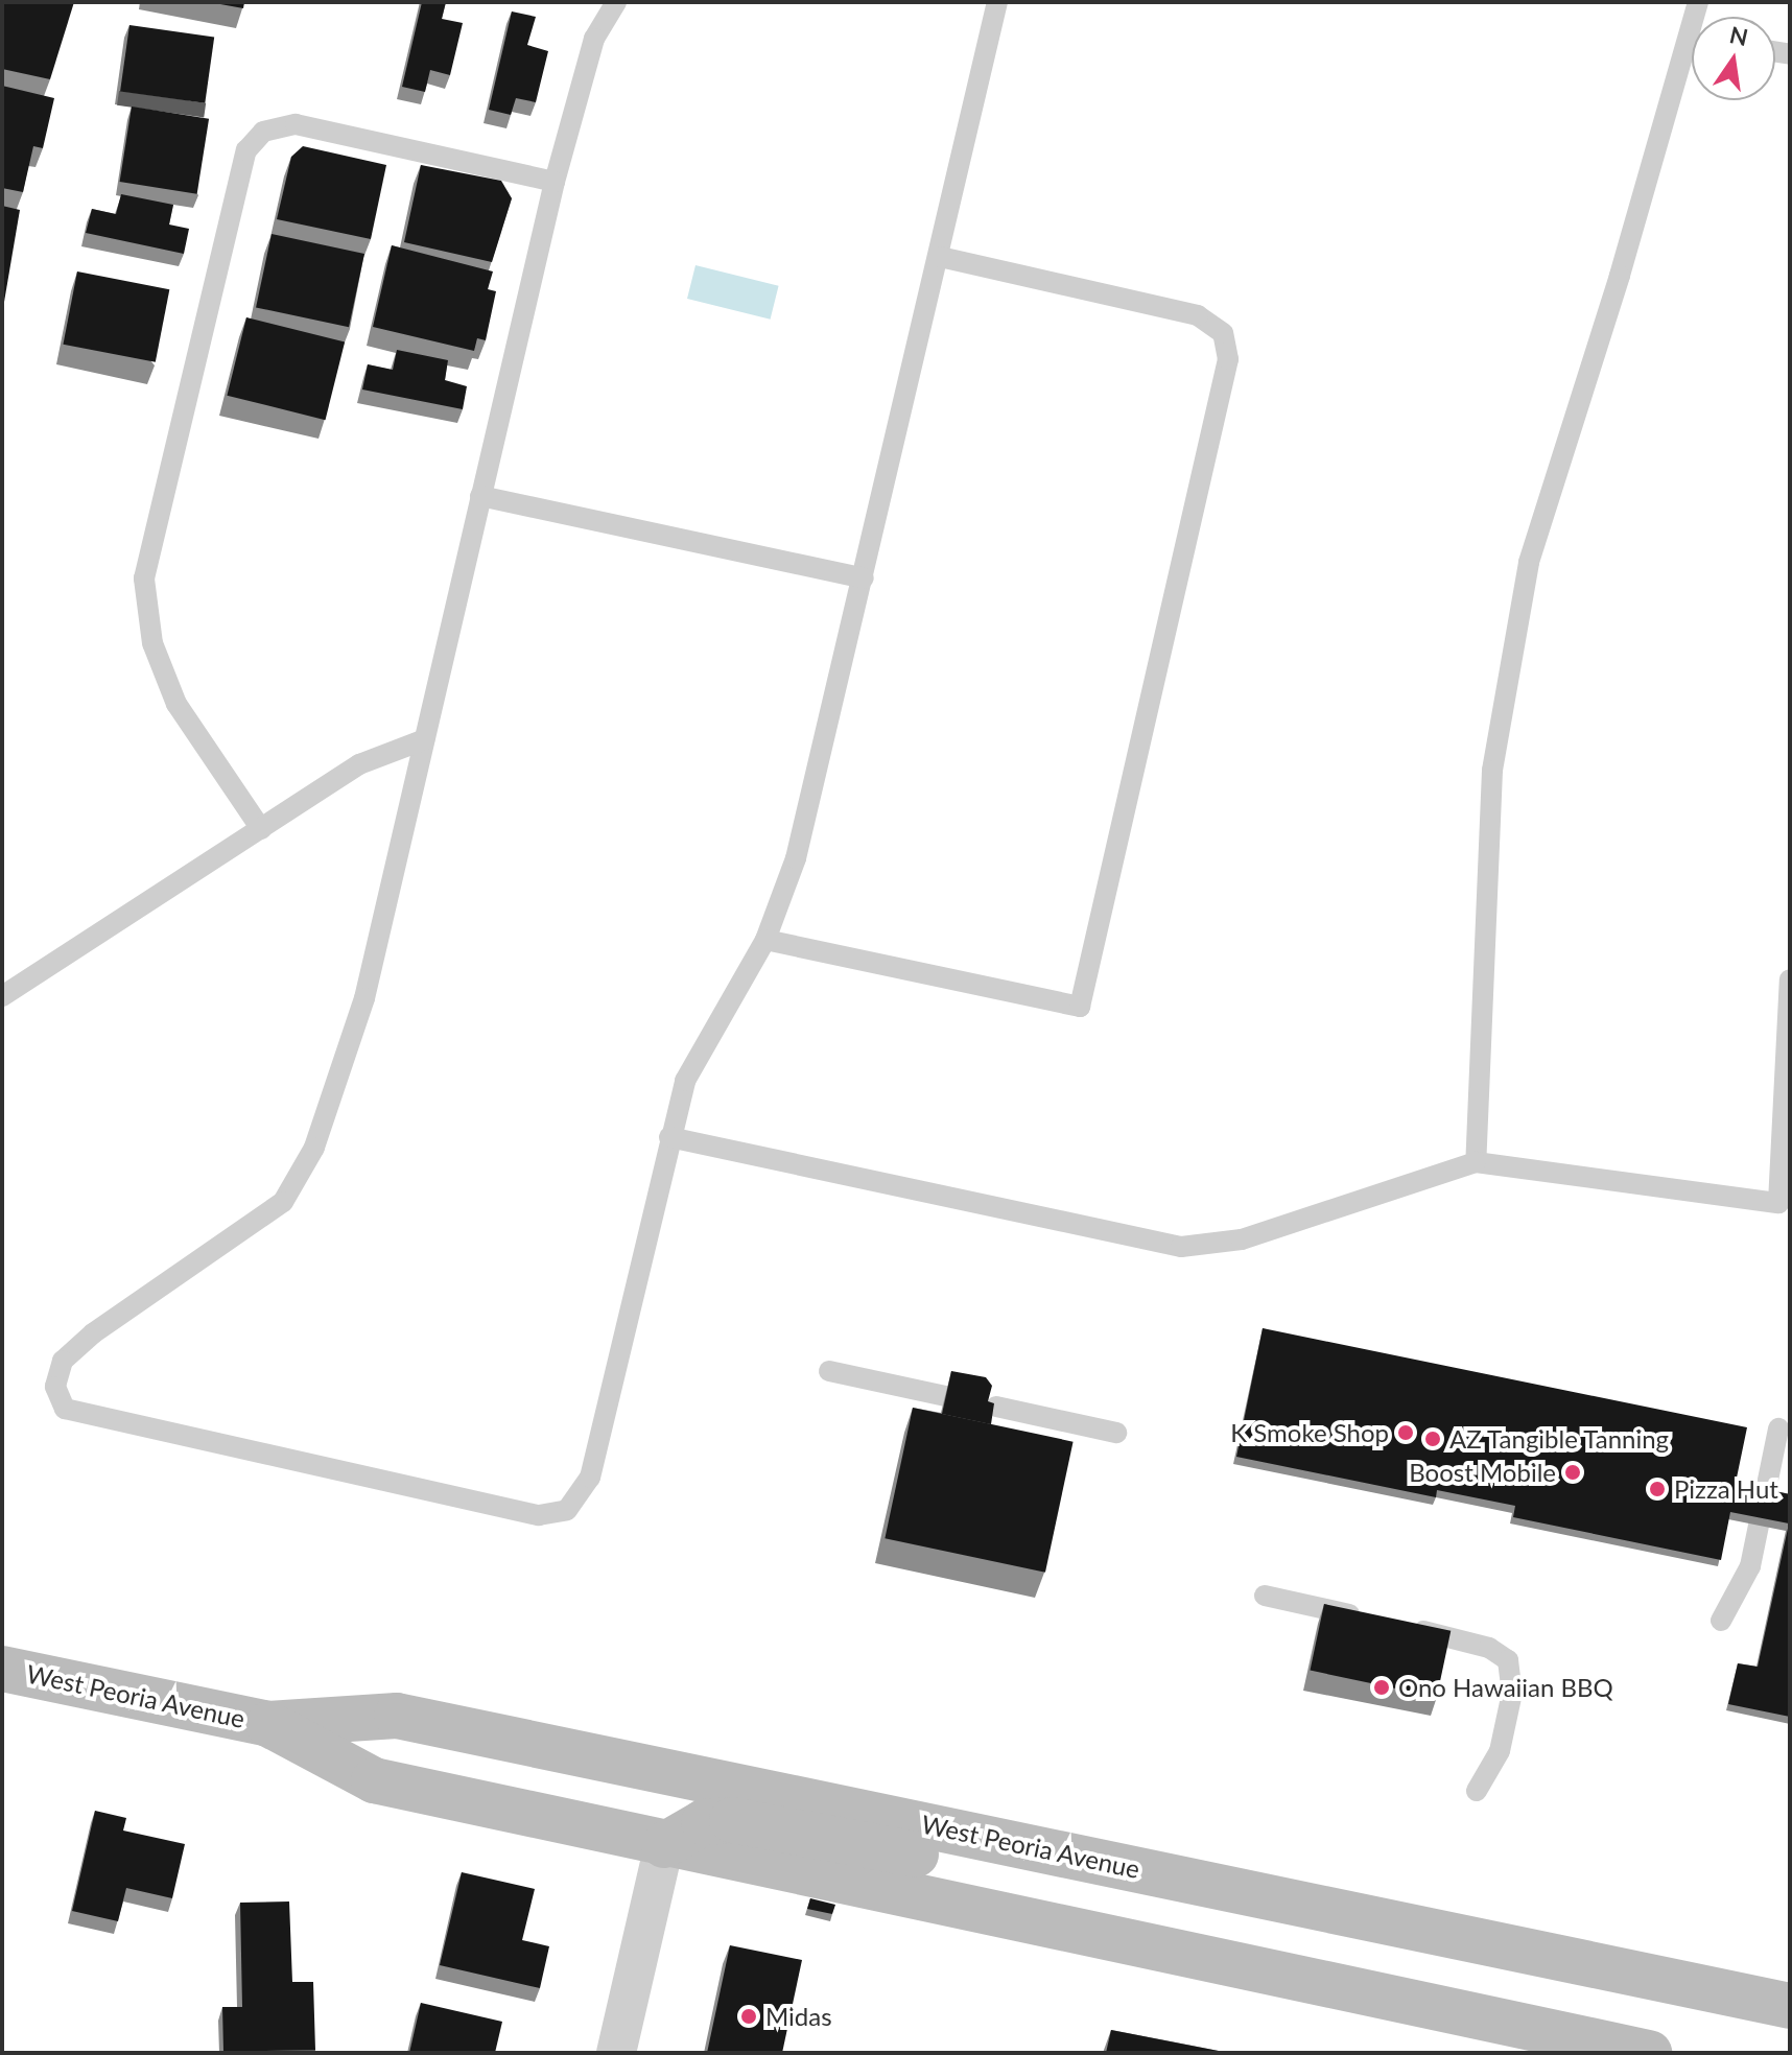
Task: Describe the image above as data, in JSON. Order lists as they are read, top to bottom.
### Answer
{
  "streets": {
    "main road": ["West Peoria Avenue"]
  },
  "places": [
    "K Smoke Shop",
    "AZ Tangible Tanning",
    "Boost Mobile",
    "Pizza Hut",
    "Ono Hawaiian BBQ",
    "Midas"
  ],
  "north": "top"
}
